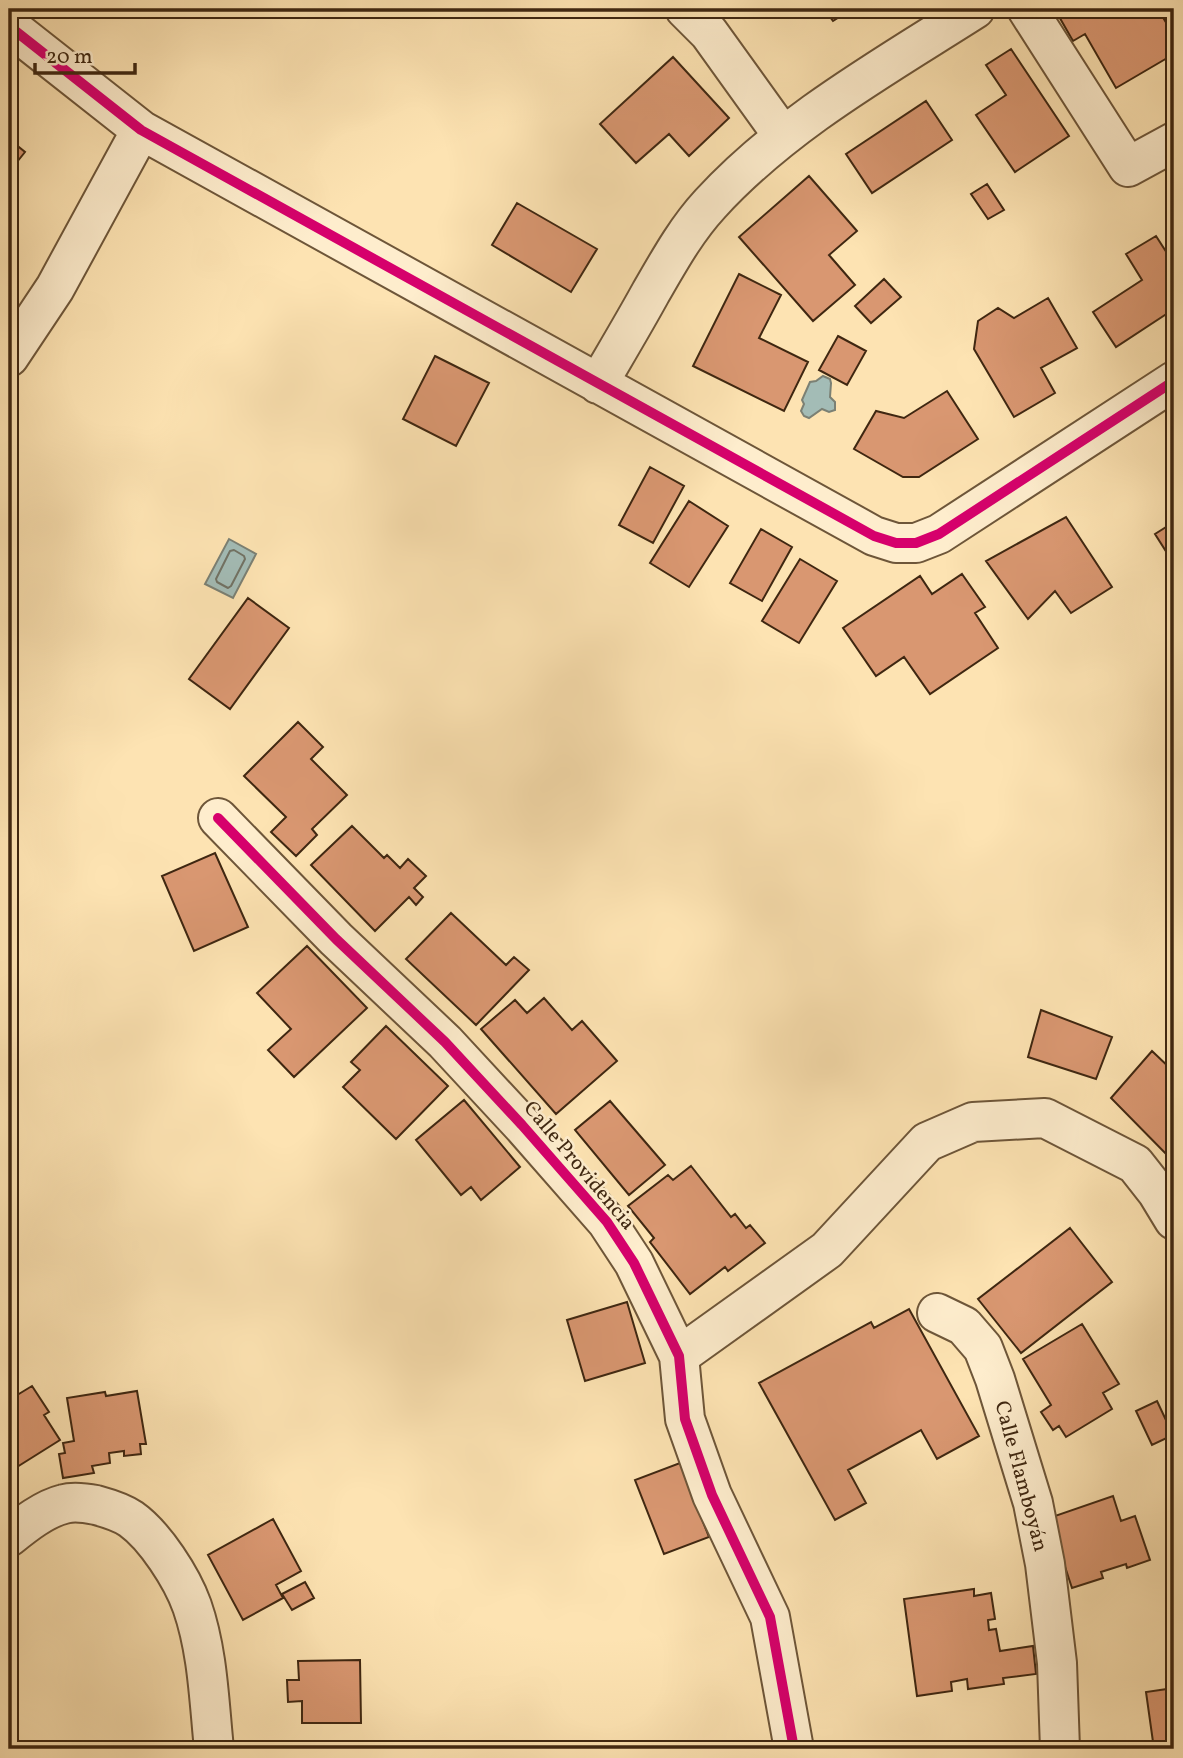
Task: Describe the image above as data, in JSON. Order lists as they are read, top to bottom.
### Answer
{
  "streets": {
    "street": ["Calle Providencia", "Calle Flamboyán"]
  },
  "scale_bar": "20 m"
}
